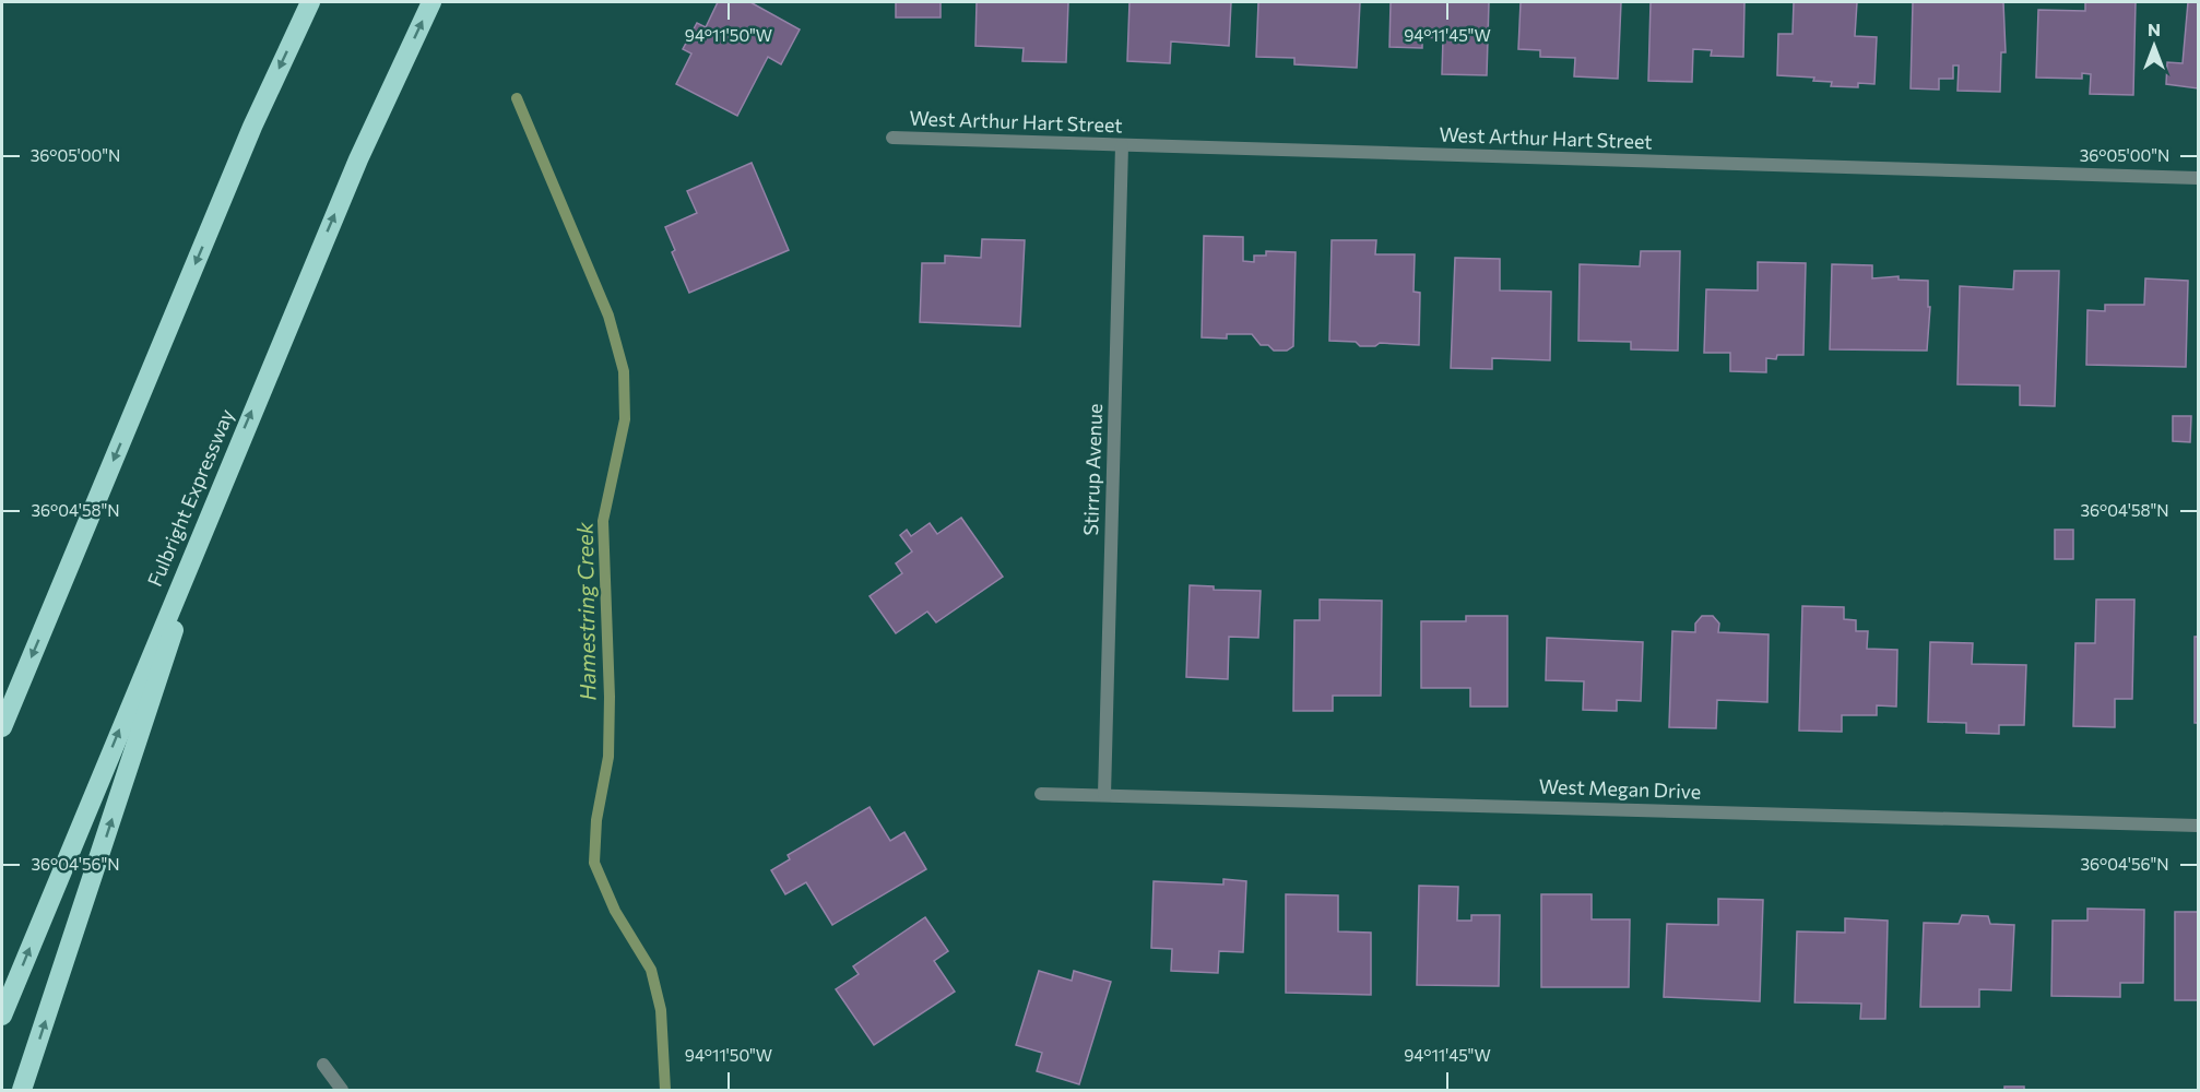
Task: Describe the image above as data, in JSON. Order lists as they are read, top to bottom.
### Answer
{
  "streets": {
    "highway": ["Fulbright Expressway"],
    "street": ["West Arthur Hart Street", "Stirrup Avenue", "West Megan Drive"]
  },
  "crossings": [
    ["West Arthur Hart Street", "Stirrup Avenue"],
    ["Stirrup Avenue", "West Megan Drive"]
  ],
  "water": ["Hamestring Creek"],
  "north": "top",
  "coordinates": [
    "94°11'50\"W",
    "94°11'45\"W",
    "36°05'00\"N",
    "36°04'58\"N",
    "36°04'56\"N"
  ]
}
